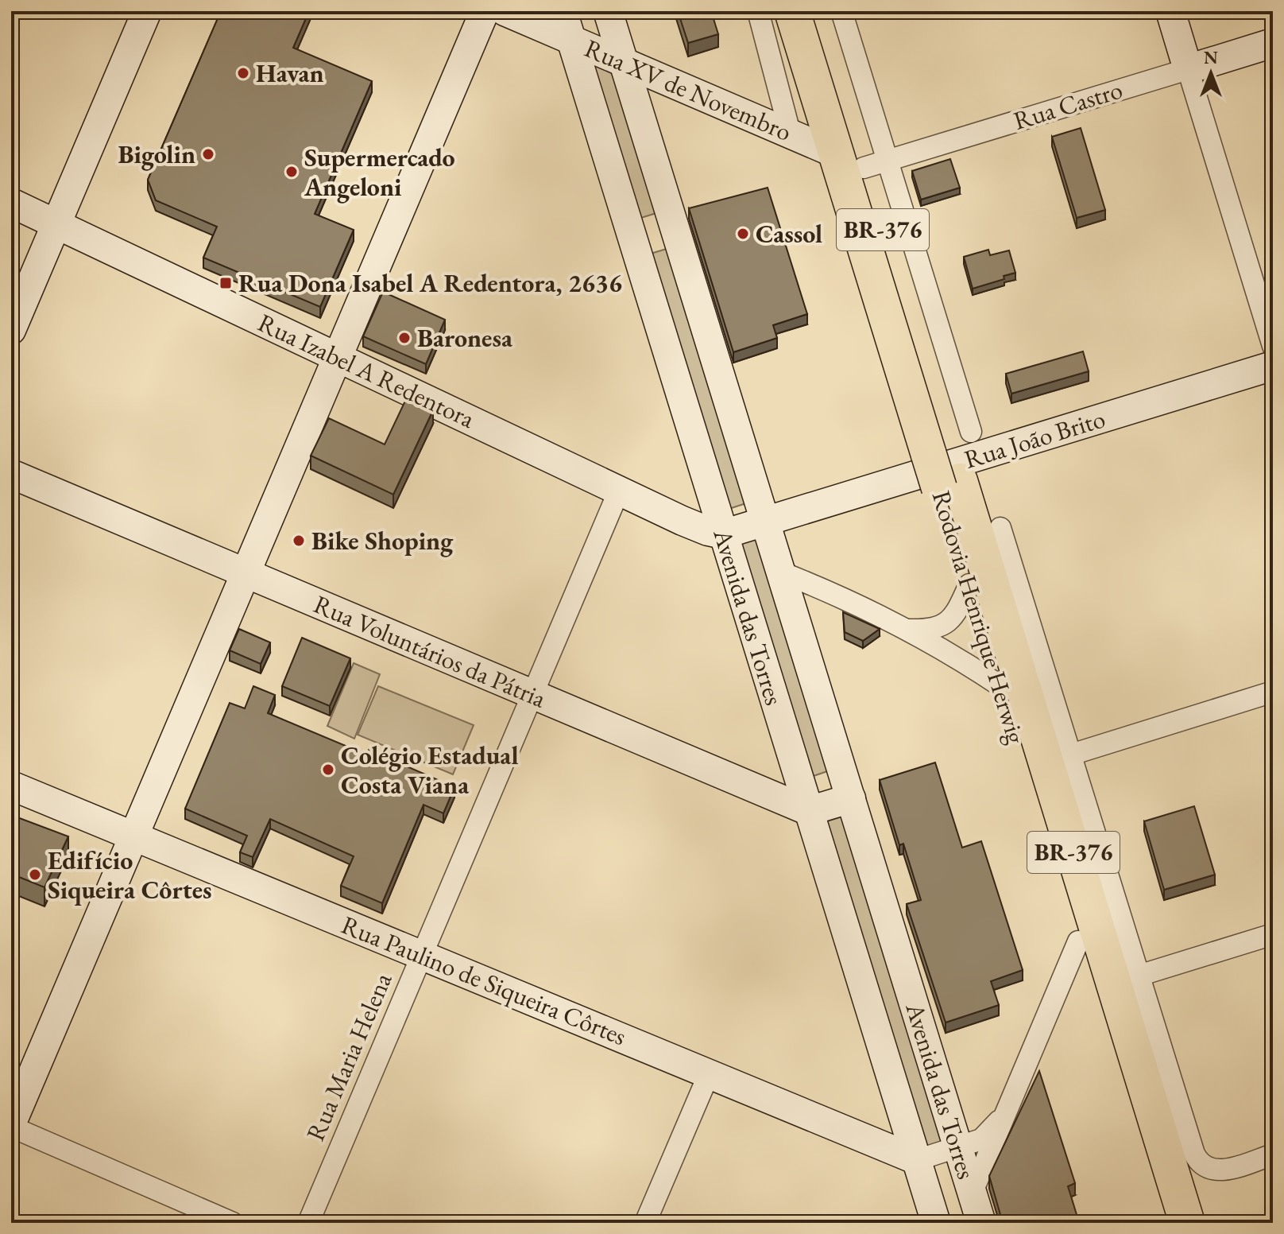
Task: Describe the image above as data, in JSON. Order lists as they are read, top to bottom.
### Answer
{
  "streets": {
    "highway": ["BR-376", "Rodovia Henrique Herwig"],
    "main road": [
      "Rua XV de Novembro",
      "Rua Castro",
      "Rua Izabel A Redentora",
      "Rua João Brito",
      "Avenida das Torres",
      "Rua Voluntários da Pátria",
      "Rua Paulino de Siqueira Côrtes"
    ],
    "street": ["Rua Maria Helena"]
  },
  "crossings": [
    ["Rua XV de Novembro", "Rua Castro"],
    ["Rua XV de Novembro", "Avenida das Torres"],
    ["Rua XV de Novembro", "Rodovia Henrique Herwig"],
    ["Rua Castro", "Rodovia Henrique Herwig"],
    ["Rua Izabel A Redentora", "Rua João Brito"],
    ["Rua Izabel A Redentora", "Avenida das Torres"],
    ["Rua Izabel A Redentora", "Rua Maria Helena"],
    ["Rua João Brito", "Avenida das Torres"],
    ["Avenida das Torres", "Rua Voluntários da Pátria"],
    ["Avenida das Torres", "Rua Paulino de Siqueira Côrtes"],
    ["Rua Voluntários da Pátria", "Rua Maria Helena"],
    ["Rua Paulino de Siqueira Côrtes", "Rua Maria Helena"]
  ],
  "places": {
    "other": [
      "Havan",
      "Bigolin",
      "Supermercado Angeloni",
      "Cassol",
      "Baronesa",
      "Bike Shoping",
      "Colégio Estadual Costa Viana",
      "Edifício Siqueira Côrtes"
    ],
    "transit": ["Rua Dona Isabel A Redentora, 2636"]
  },
  "north": "top"
}
